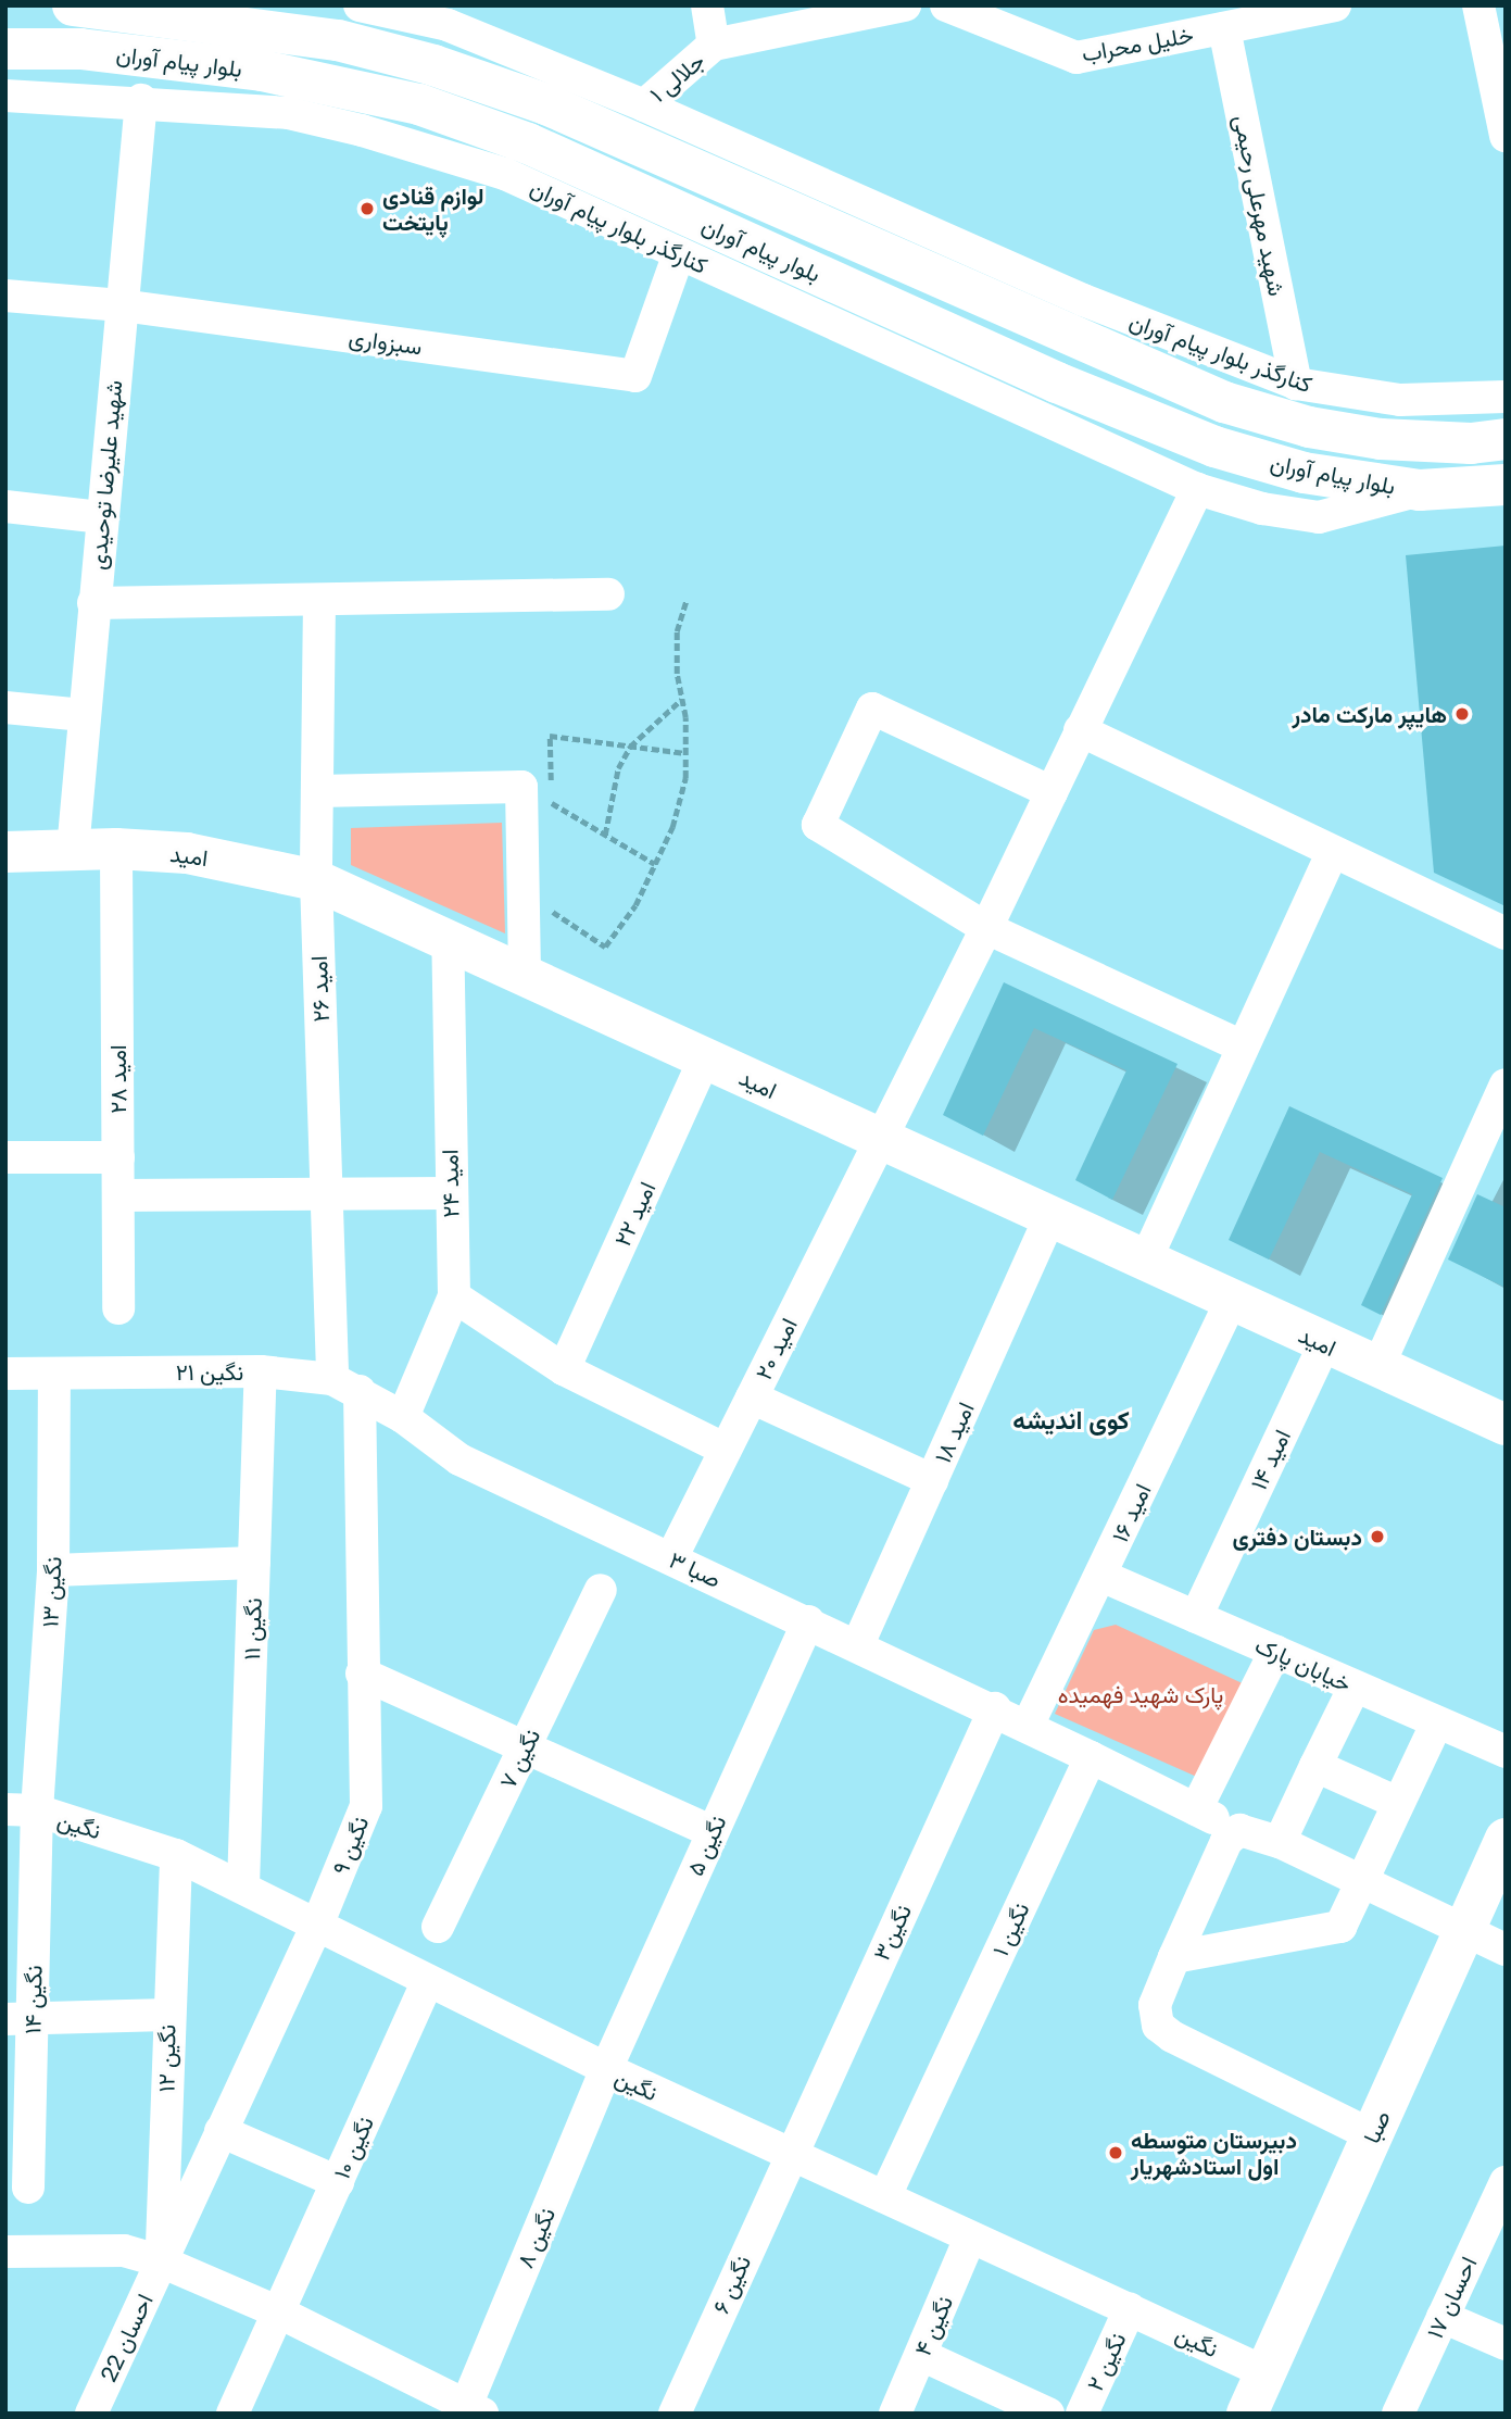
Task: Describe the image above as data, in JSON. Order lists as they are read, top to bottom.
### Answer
{
  "streets": {
    "main road": ["بلوار پیام آوران", "امید", "صبا"],
    "street": [
      "خلیل محراب",
      "جلالی ۱",
      "شهید مهرعلی رحیمی",
      "کنارگذر بلوار پیام آوران",
      "سبزواری",
      "شهید علیرضا توحیدی",
      "امید ۲۶",
      "امید ۲۸",
      "امید ۲۴",
      "امید ۲۲",
      "امید ۲۰",
      "نگین ۲۱",
      "امید ۱۸",
      "امید ۱۴",
      "امید ۱۶",
      "صبا ۳",
      "نگین ۱۳",
      "نگین ۱۱",
      "خیابان پارک",
      "نگین ۷",
      "نگین",
      "نگین ۹",
      "نگین ۵",
      "نگین ۱",
      "نگین۳",
      "نگین ۱۴",
      "نگین ۱۲",
      "نگین ۱۰",
      "نگین ۸",
      "نگین ۶",
      "احسان ۱۷",
      "نگین ۴",
      "احسان 22",
      "نگین ۲"
    ]
  },
  "crossings": [
    ["خلیل محراب", "شهید مهرعلی رحیمی"],
    ["بلوار پیام آوران", "کنارگذر بلوار پیام آوران"],
    ["جلالی ۱", "کنارگذر بلوار پیام آوران"],
    ["شهید مهرعلی رحیمی", "کنارگذر بلوار پیام آوران"],
    ["کنارگذر بلوار پیام آوران", "سبزواری"],
    ["کنارگذر بلوار پیام آوران", "شهید علیرضا توحیدی"],
    ["کنارگذر بلوار پیام آوران", "امید ۲۰"],
    ["سبزواری", "شهید علیرضا توحیدی"],
    ["شهید علیرضا توحیدی", "امید"],
    ["امید", "امید ۲۶"],
    ["امید", "امید ۲۸"],
    ["امید", "امید ۲۴"],
    ["امید", "امید ۲۲"],
    ["امید", "امید ۲۰"],
    ["امید", "امید ۱۸"],
    ["امید", "امید ۱۴"],
    ["امید", "امید ۱۶"],
    ["امید ۲۶", "نگین ۲۱"],
    ["امید ۲۶", "نگین ۹"],
    ["امید ۲۴", "نگین ۲۱"],
    ["امید ۲۴", "صبا ۳"],
    ["امید ۲۰", "صبا ۳"],
    ["نگین ۲۱", "صبا ۳"],
    ["نگین ۲۱", "نگین ۱۳"],
    ["نگین ۲۱", "نگین ۱۱"],
    ["نگین ۲۱", "نگین ۹"],
    ["امید ۱۸", "صبا ۳"],
    ["امید ۱۴", "خیابان پارک"],
    ["امید ۱۶", "خیابان پارک"],
    ["صبا ۳", "نگین ۵"],
    ["صبا ۳", "نگین۳"],
    ["نگین ۱۳", "نگین"],
    ["نگین ۱۳", "نگین ۱۴"],
    ["نگین ۱۱", "نگین"],
    ["نگین", "نگین ۹"],
    ["نگین", "نگین ۵"],
    ["نگین", "نگین ۱"],
    ["نگین", "نگین۳"],
    ["نگین", "نگین ۱۴"],
    ["نگین", "نگین ۱۲"],
    ["نگین", "صبا"],
    ["نگین", "نگین ۱۰"],
    ["نگین", "نگین ۸"],
    ["نگین", "نگین ۶"],
    ["نگین", "نگین ۴"],
    ["نگین", "نگین ۲"],
    ["نگین ۹", "نگین ۱۲"],
    ["نگین ۹", "احسان 22"],
    ["نگین ۵", "نگین ۸"],
    ["نگین۳", "نگین ۶"],
    ["نگین ۱۲", "احسان 22"]
  ],
  "districts": ["کوی اندیشه"],
  "parks": ["پارک شهید فهمیده"],
  "places": [
    "لوازم قنادی پایتخت",
    "هایپر مارکت مادر",
    "دبستان دفتری",
    "دبیرستان متوسطه اول استادشهریار"
  ]
}
